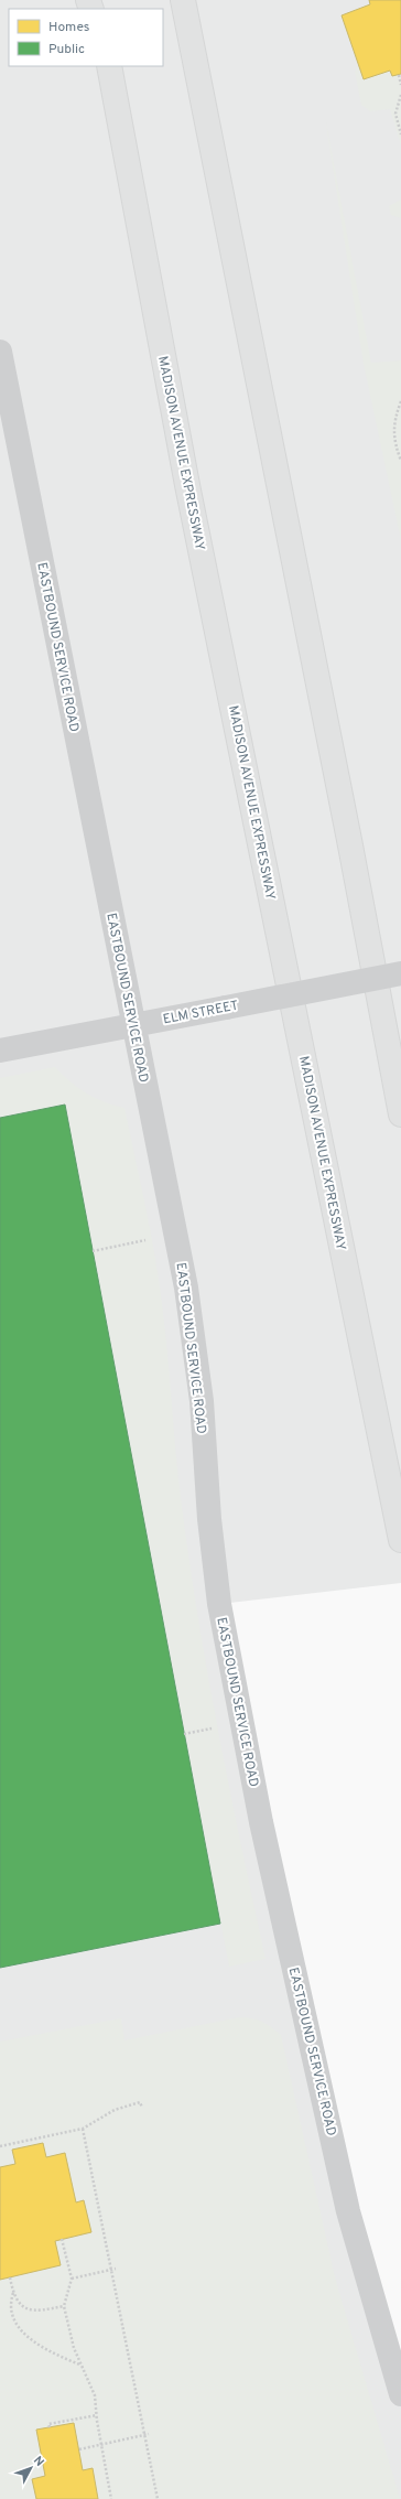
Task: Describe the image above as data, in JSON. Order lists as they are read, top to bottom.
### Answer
{
  "streets": {
    "highway": ["MADISON AVENUE EXPRESSWAY"],
    "street": ["EASTBOUND SERVICE ROAD", "ELM STREET"]
  },
  "crossings": [
    ["EASTBOUND SERVICE ROAD", "ELM STREET"]
  ],
  "legend": ["Homes", "Public"],
  "north": "top right"
}
